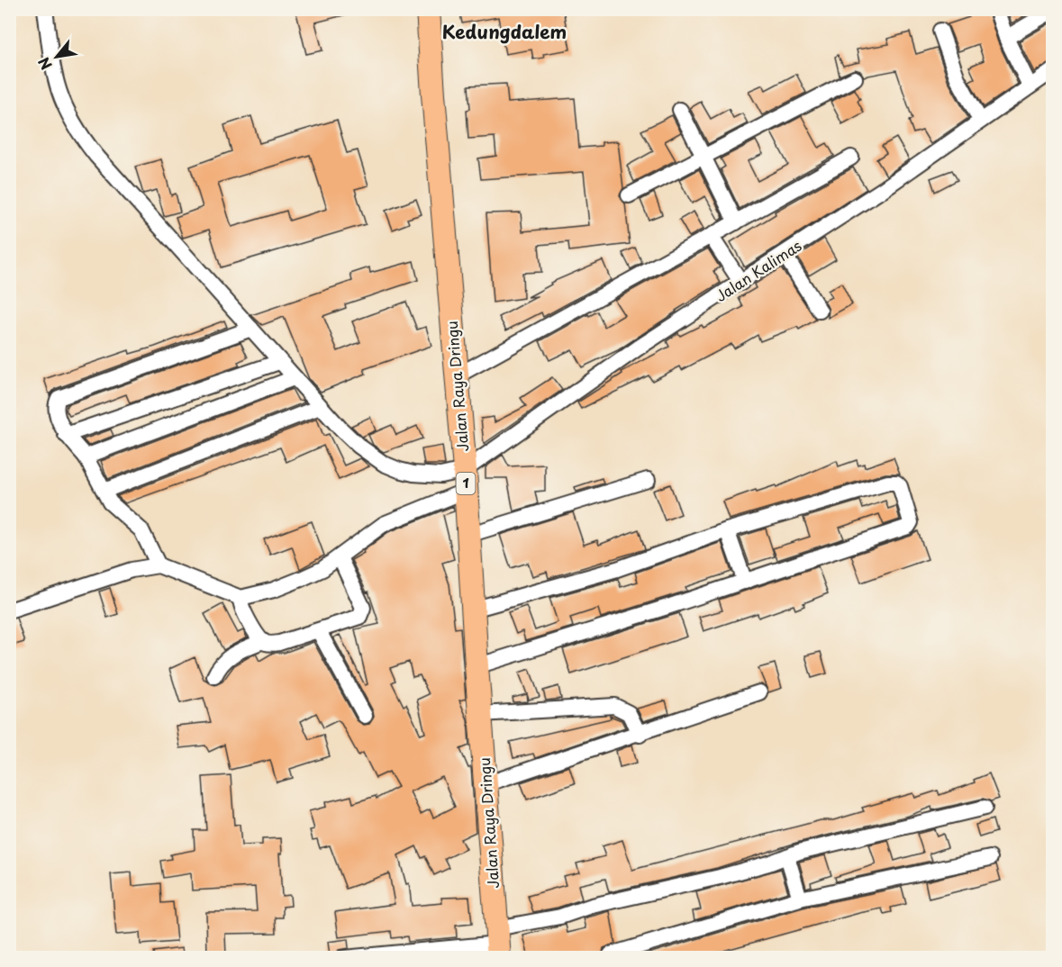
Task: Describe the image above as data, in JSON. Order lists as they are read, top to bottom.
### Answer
{
  "streets": {
    "highway": ["Jalan Raya Dringu", "1"],
    "street": ["Jalan Kalimas"]
  },
  "crossings": [
    ["Jalan Kalimas", "Jalan Raya Dringu"]
  ],
  "districts": ["Kedungdalem"],
  "north": "bottom left"
}
